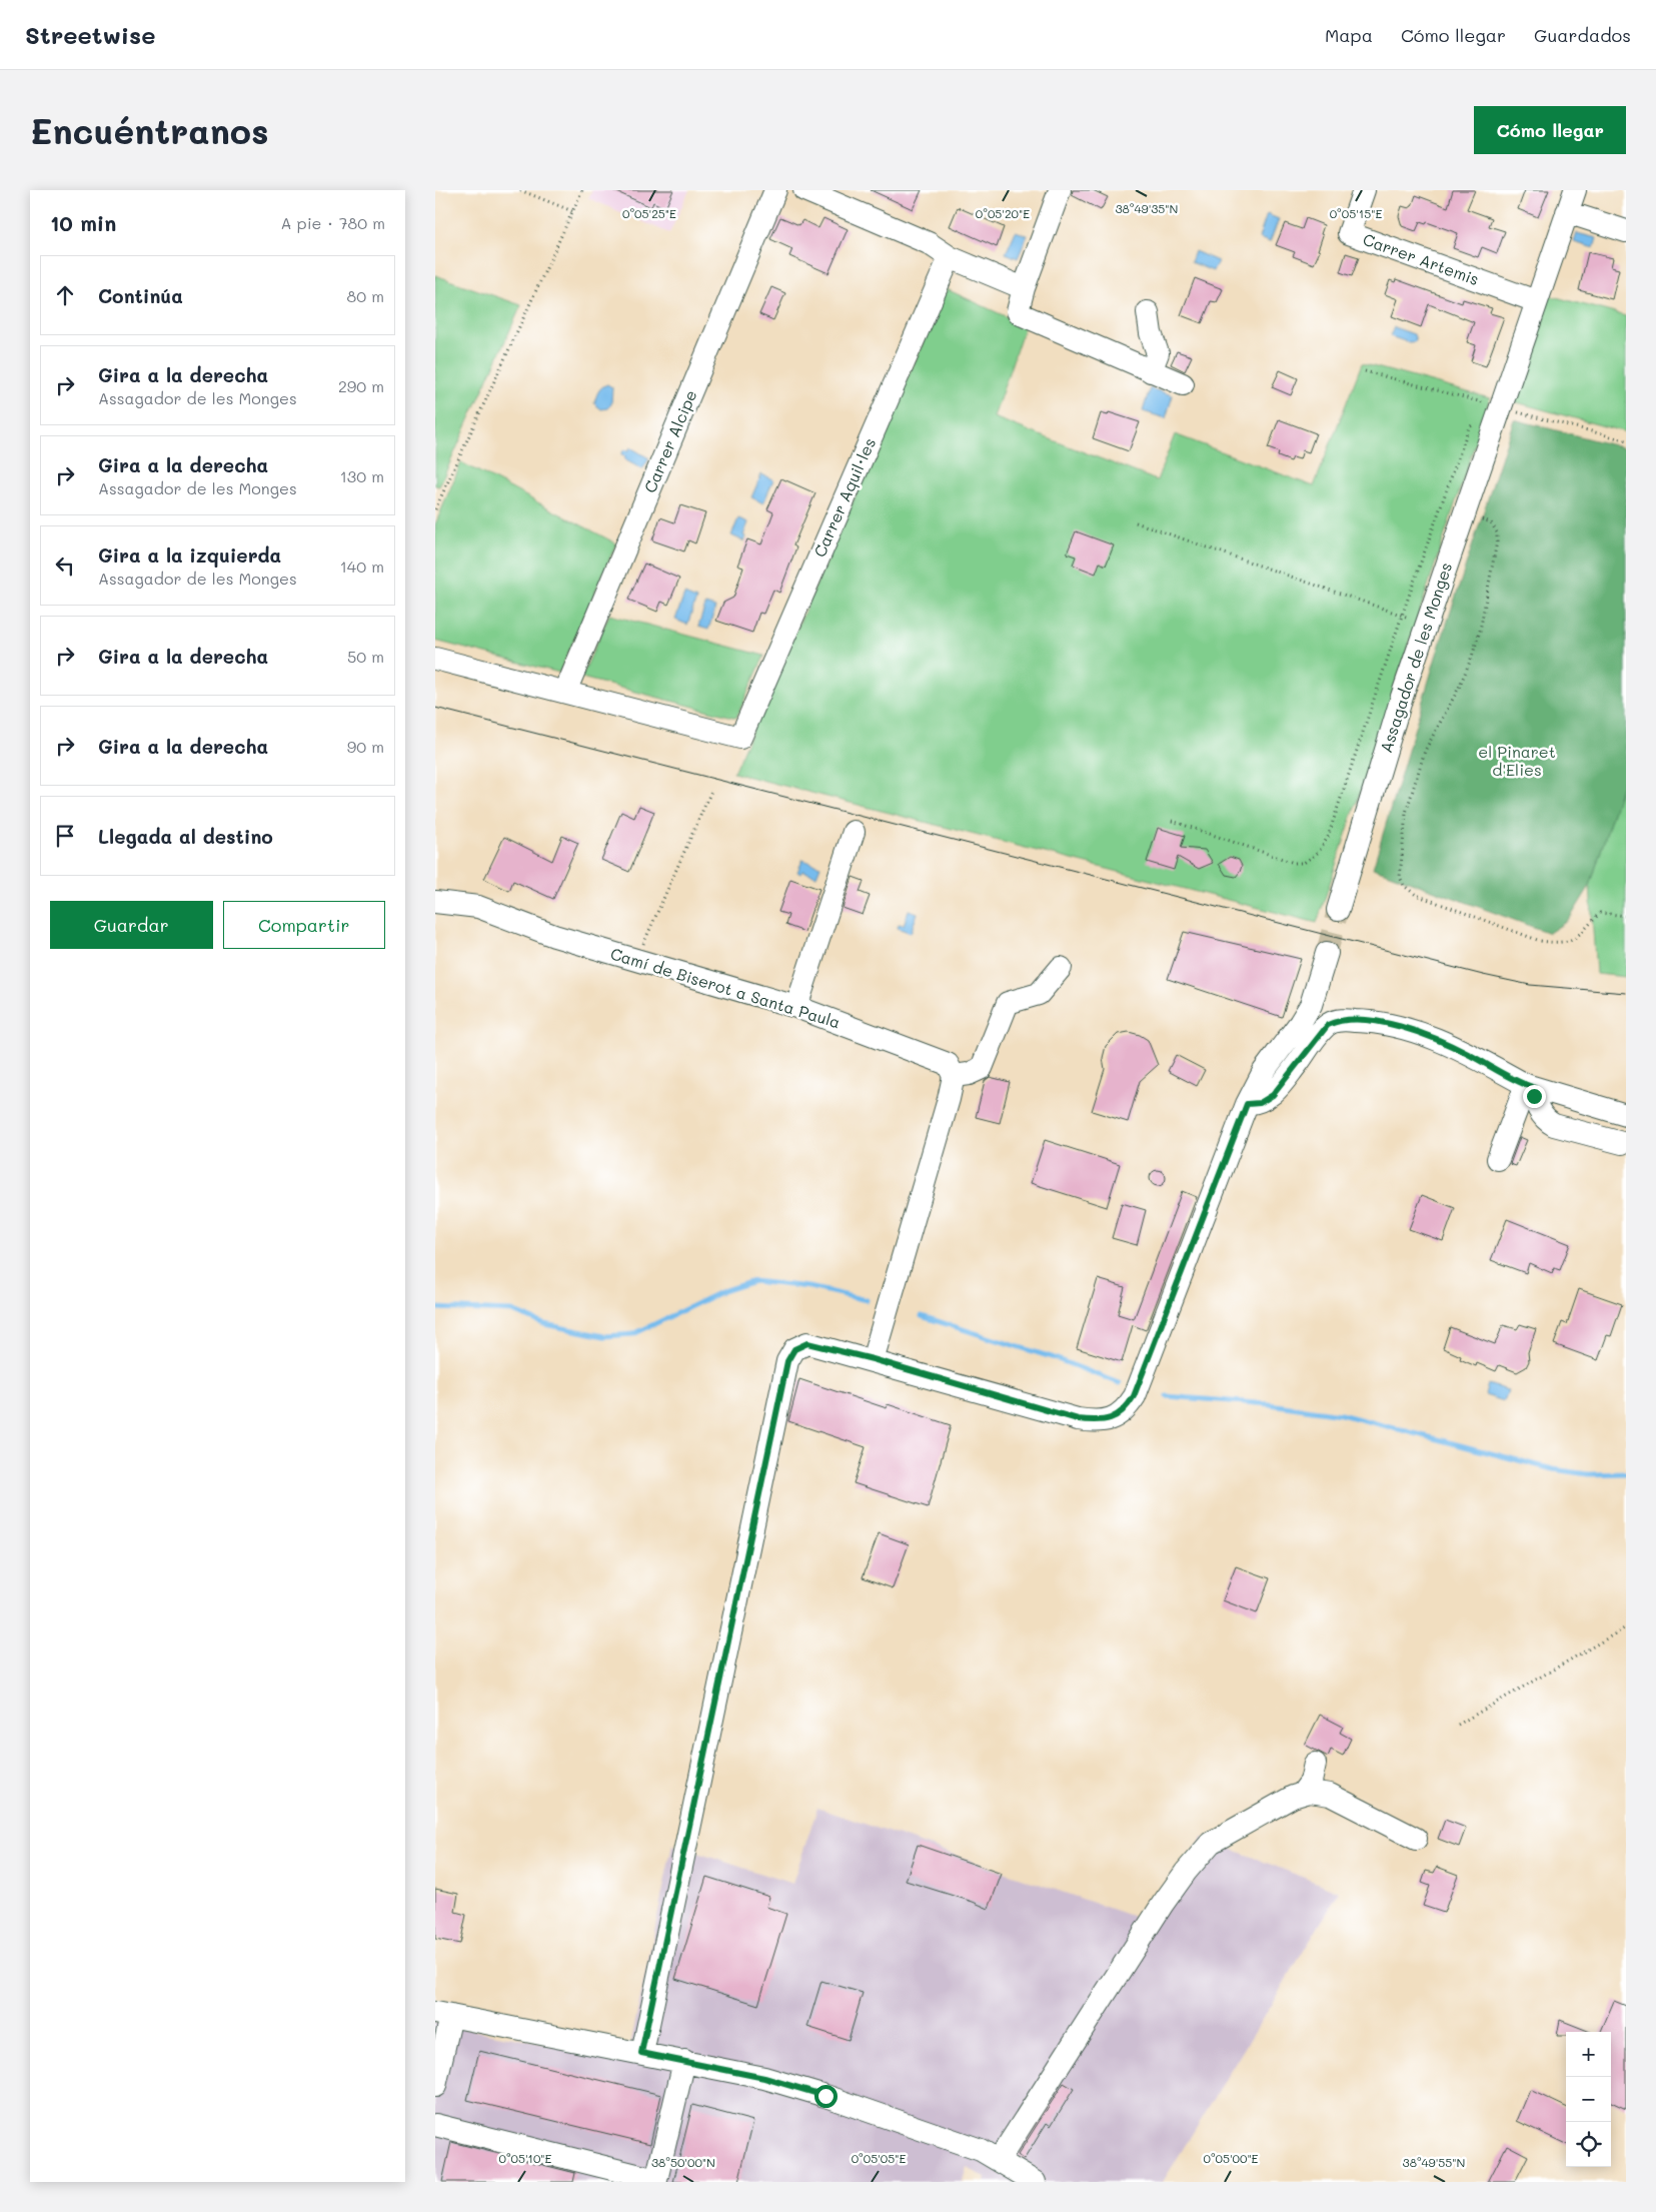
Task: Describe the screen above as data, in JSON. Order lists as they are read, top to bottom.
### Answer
{
  "streets": {
    "street": [
      "Carrer Artemis",
      "Carrer Alcipe",
      "Carrer Aquil·les",
      "Assagador de les Monges",
      "Camí de Biserot a Santa Paula"
    ]
  },
  "crossings": [
    ["Carrer Alcipe", "Carrer Aquil·les"]
  ],
  "parks": ["el Pinaret d'Elies"],
  "page": {
    "header": "Streetwise",
    "nav": ["Mapa", "Cómo llegar", "Guardados"],
    "buttons": [
      "Cómo llegar",
      ["Guardar", "Compartir"]
    ],
    "title": "Encuéntranos",
    "heading": ["10 min", "A pie · 780 m"],
    "list": [
      ["Continúa", "80 m"],
      ["Gira a la derecha", "Assagador de les Monges", "290 m"],
      ["Gira a la derecha", "Assagador de les Monges", "130 m"],
      ["Gira a la izquierda", "Assagador de les Monges", "140 m"],
      ["Gira a la derecha", "50 m"],
      ["Gira a la derecha", "90 m"],
      "Llegada al destino"
    ],
    "map_buttons": ["+", "−"]
  },
  "coordinates": [
    "38°49'35\"N",
    "0°05'25\"E",
    "0°05'20\"E",
    "0°05'15\"E",
    "0°05'10\"E",
    "0°05'05\"E",
    "0°05'00\"E",
    "38°50'00\"N",
    "38°49'55\"N"
  ]
}
